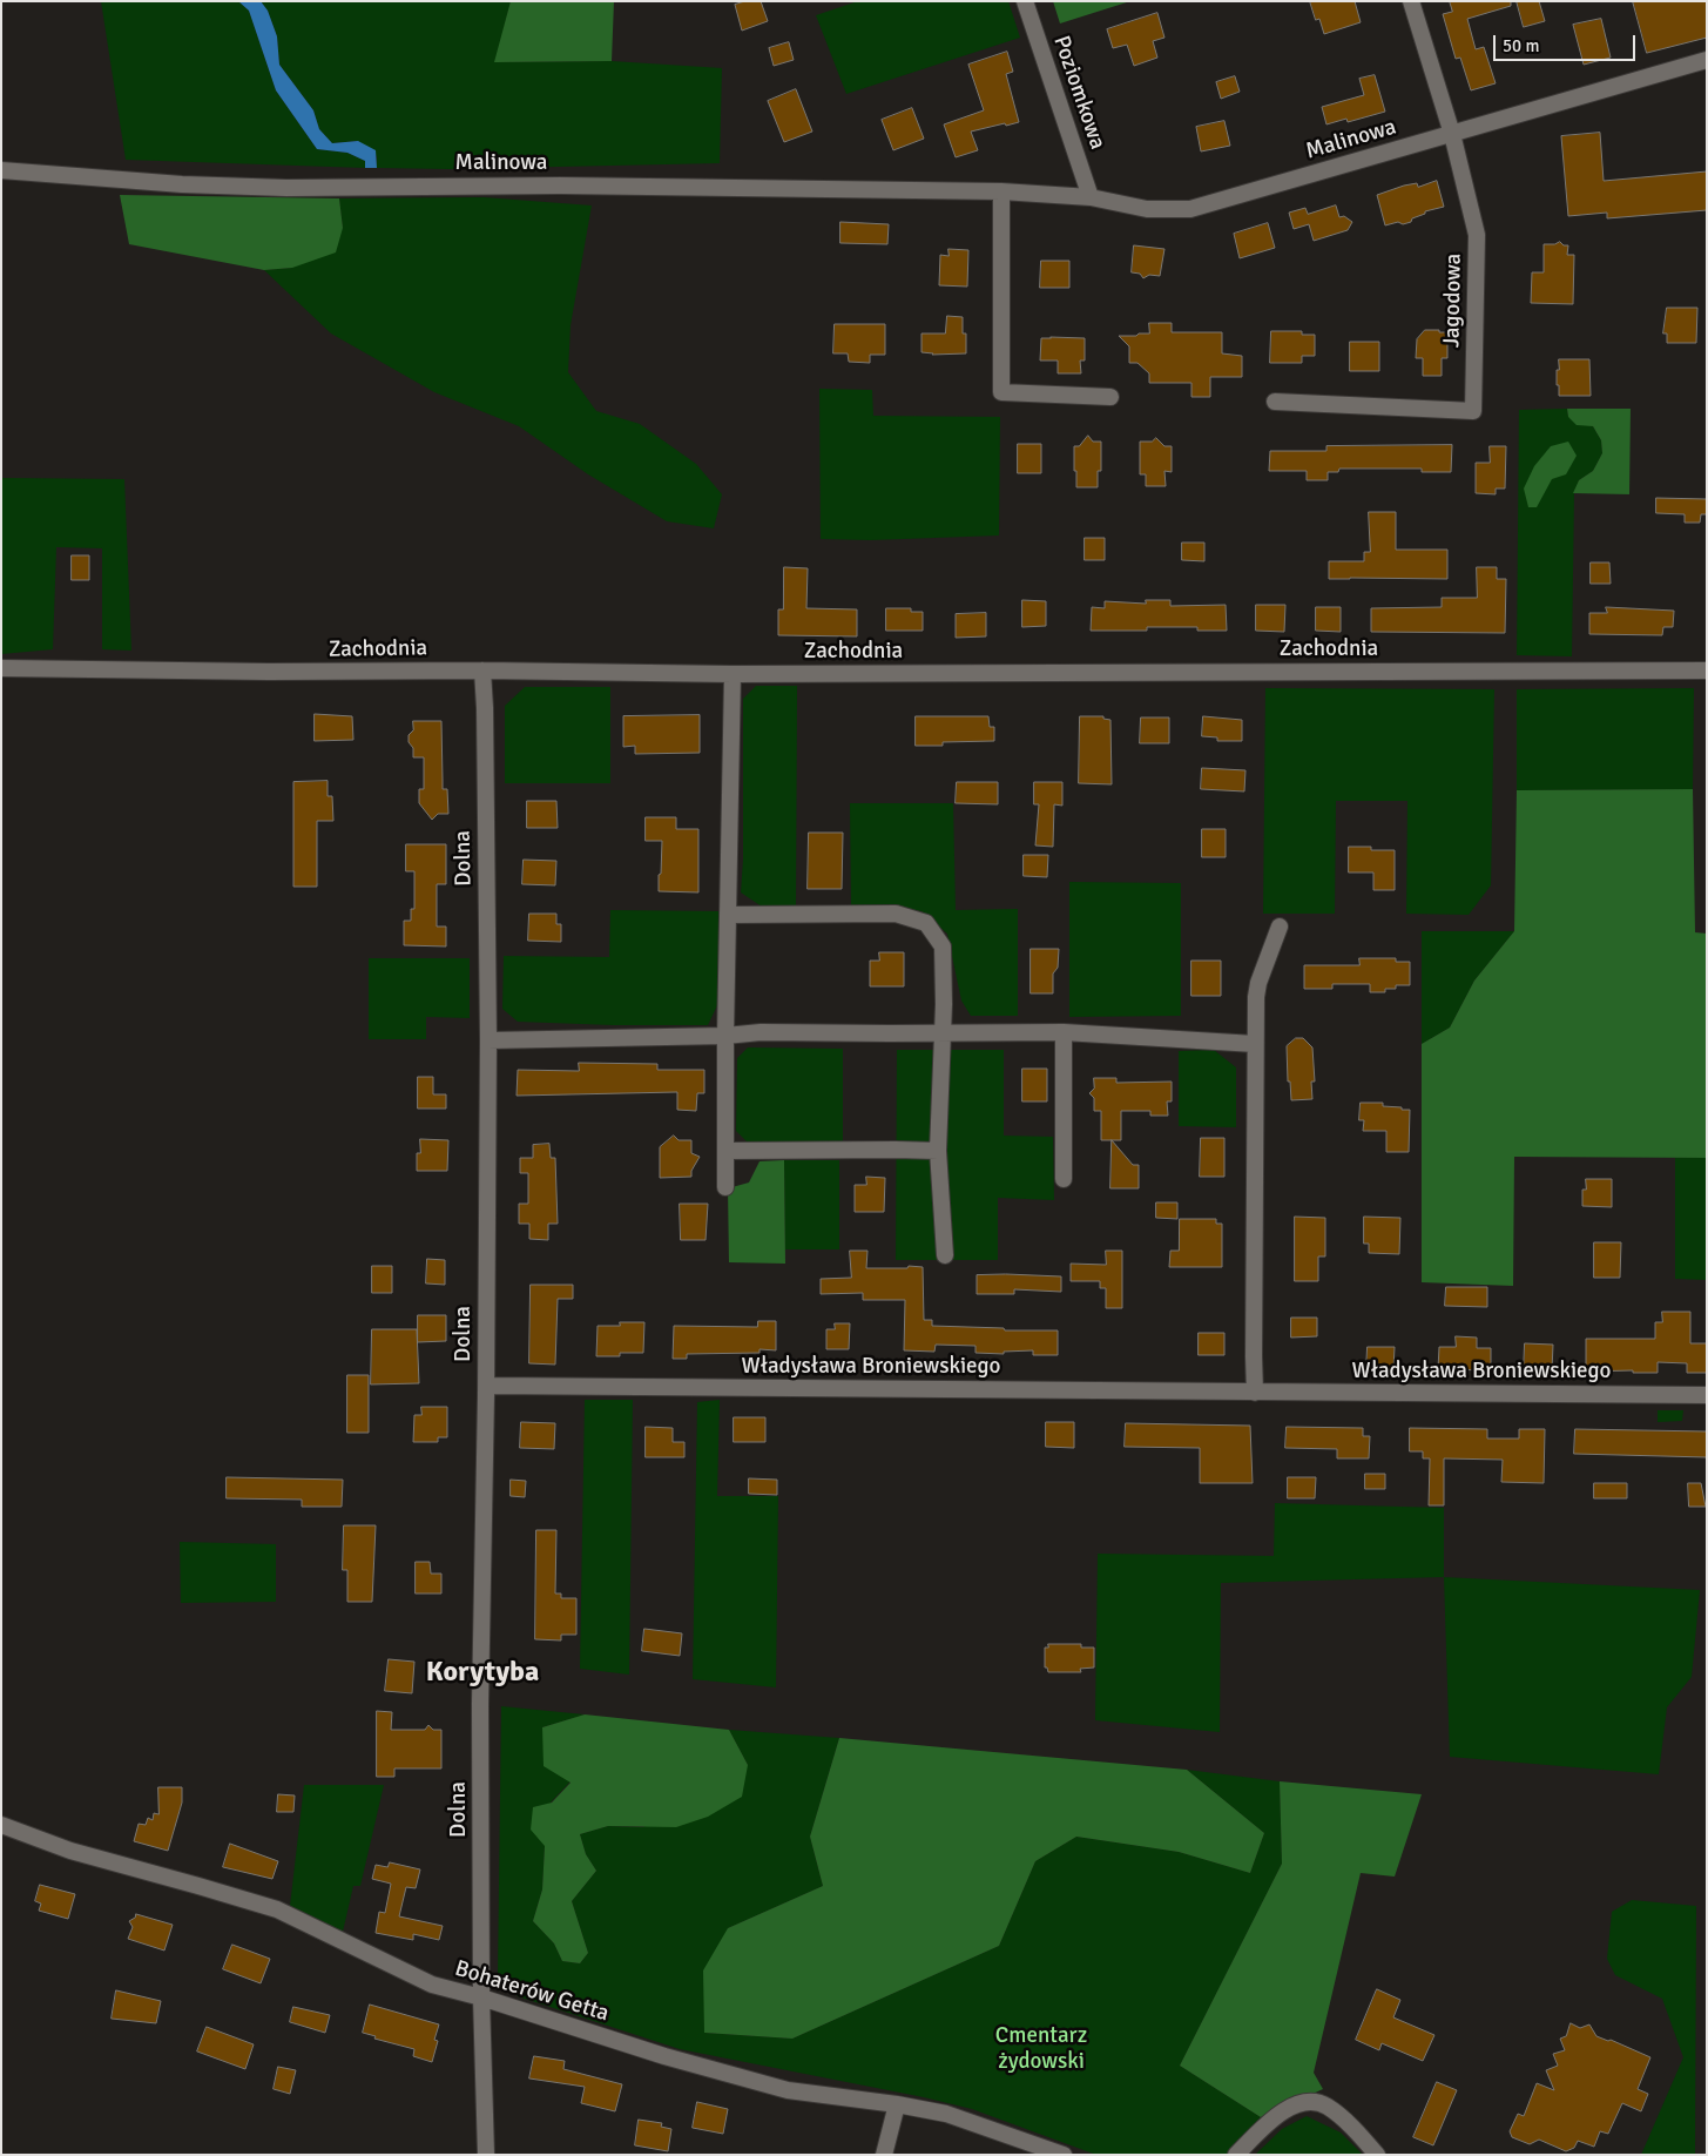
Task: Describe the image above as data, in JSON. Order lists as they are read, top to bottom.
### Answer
{
  "streets": {
    "street": [
      "Poziomkowa",
      "Malinowa",
      "Jagodowa",
      "Zachodnia",
      "Dolna",
      "Władysława Broniewskiego",
      "Bohaterów Getta"
    ]
  },
  "crossings": [
    ["Poziomkowa", "Malinowa"],
    ["Malinowa", "Jagodowa"],
    ["Zachodnia", "Dolna"],
    ["Dolna", "Władysława Broniewskiego"],
    ["Dolna", "Bohaterów Getta"]
  ],
  "districts": ["Korytyba"],
  "parks": ["Cmentarz żydowski"],
  "scale_bar": "50 m"
}
